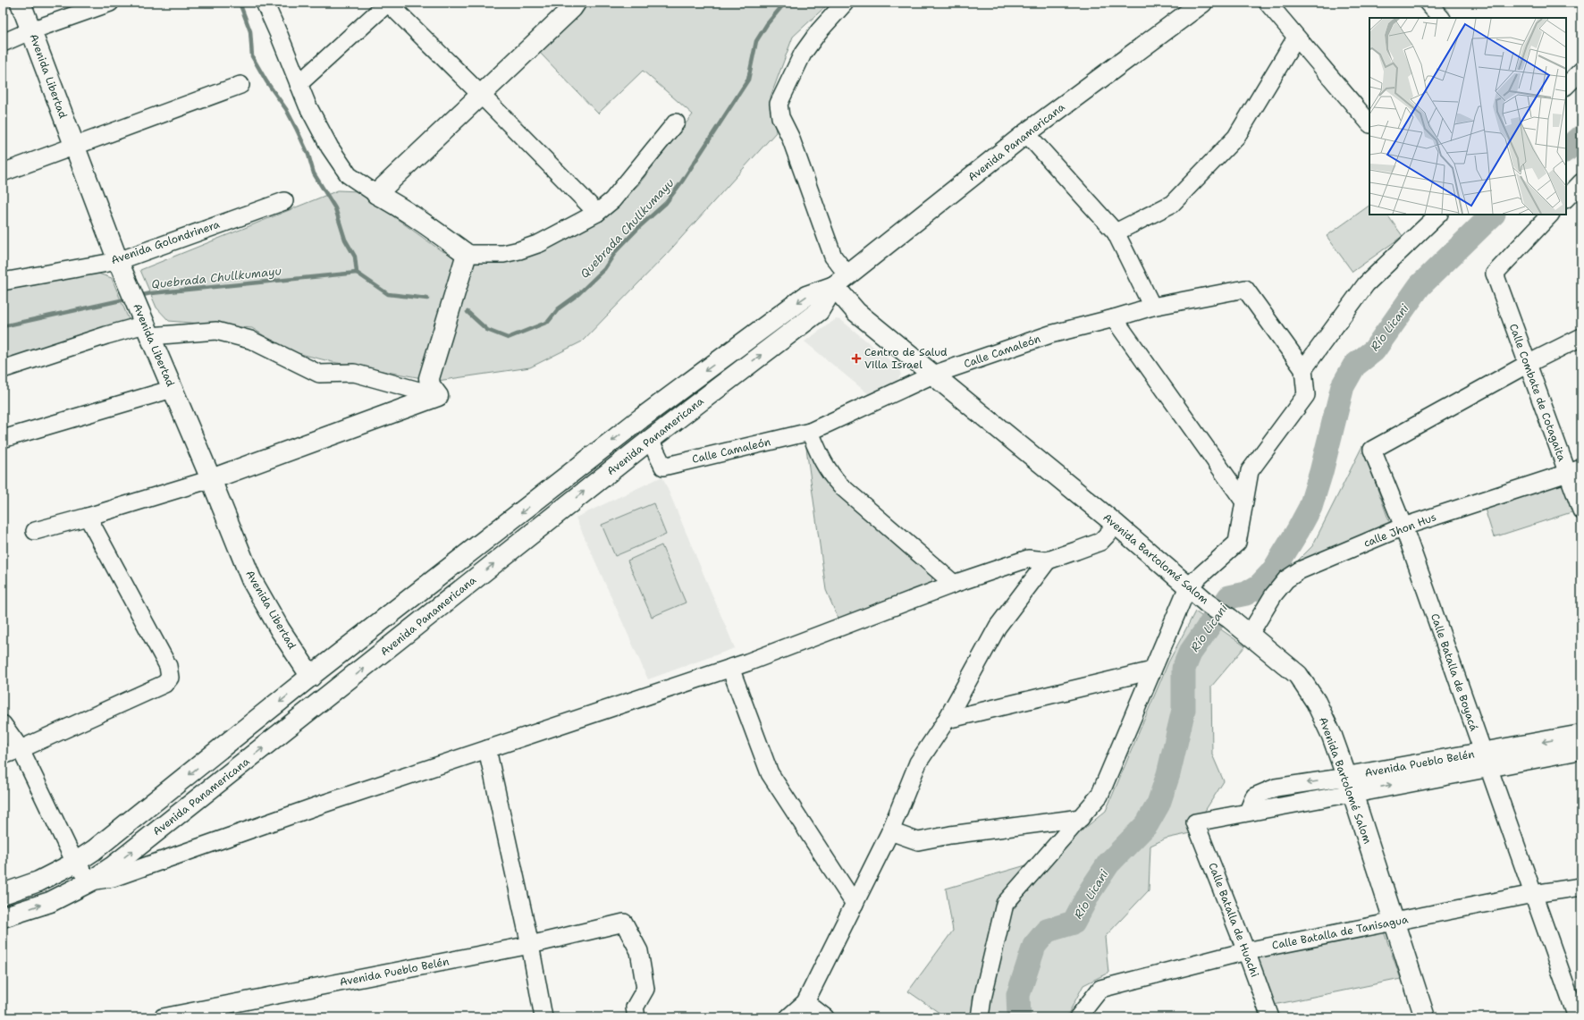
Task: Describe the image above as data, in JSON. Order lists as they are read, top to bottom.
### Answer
{
  "streets": {
    "main road": [
      "Avenida Libertad",
      "Avenida Panamericana",
      "Avenida Bartolomé Salom",
      "Avenida Pueblo Belén"
    ],
    "street": [
      "Avenida Golondrinera",
      "Calle Camaleón",
      "Calle Combate de Cotagaita",
      "calle Jhon Hus",
      "Calle Batalla de Boyacá",
      "Calle Batalla de Huachi",
      "Calle Batalla de Tanisagua"
    ]
  },
  "crossings": [
    ["Avenida Libertad", "Avenida Panamericana"],
    ["Avenida Libertad", "Avenida Golondrinera"],
    ["Avenida Panamericana", "Calle Camaleón"],
    ["Avenida Panamericana", "Avenida Bartolomé Salom"],
    ["Calle Camaleón", "Avenida Bartolomé Salom"],
    ["Calle Combate de Cotagaita", "calle Jhon Hus"],
    ["Calle Combate de Cotagaita", "Calle Batalla de Boyacá"],
    ["calle Jhon Hus", "Avenida Bartolomé Salom"],
    ["calle Jhon Hus", "Calle Batalla de Boyacá"],
    ["Avenida Bartolomé Salom", "Avenida Pueblo Belén"],
    ["Avenida Bartolomé Salom", "Calle Batalla de Tanisagua"],
    ["Calle Batalla de Boyacá", "Avenida Pueblo Belén"],
    ["Calle Batalla de Boyacá", "Calle Batalla de Tanisagua"],
    ["Avenida Pueblo Belén", "Calle Batalla de Huachi"],
    ["Calle Batalla de Huachi", "Calle Batalla de Tanisagua"]
  ],
  "water": ["Quebrada Chullkumayu", "Río Licani"],
  "places": {
    "health": ["Centro de Salud Villa Israel"]
  }
}
